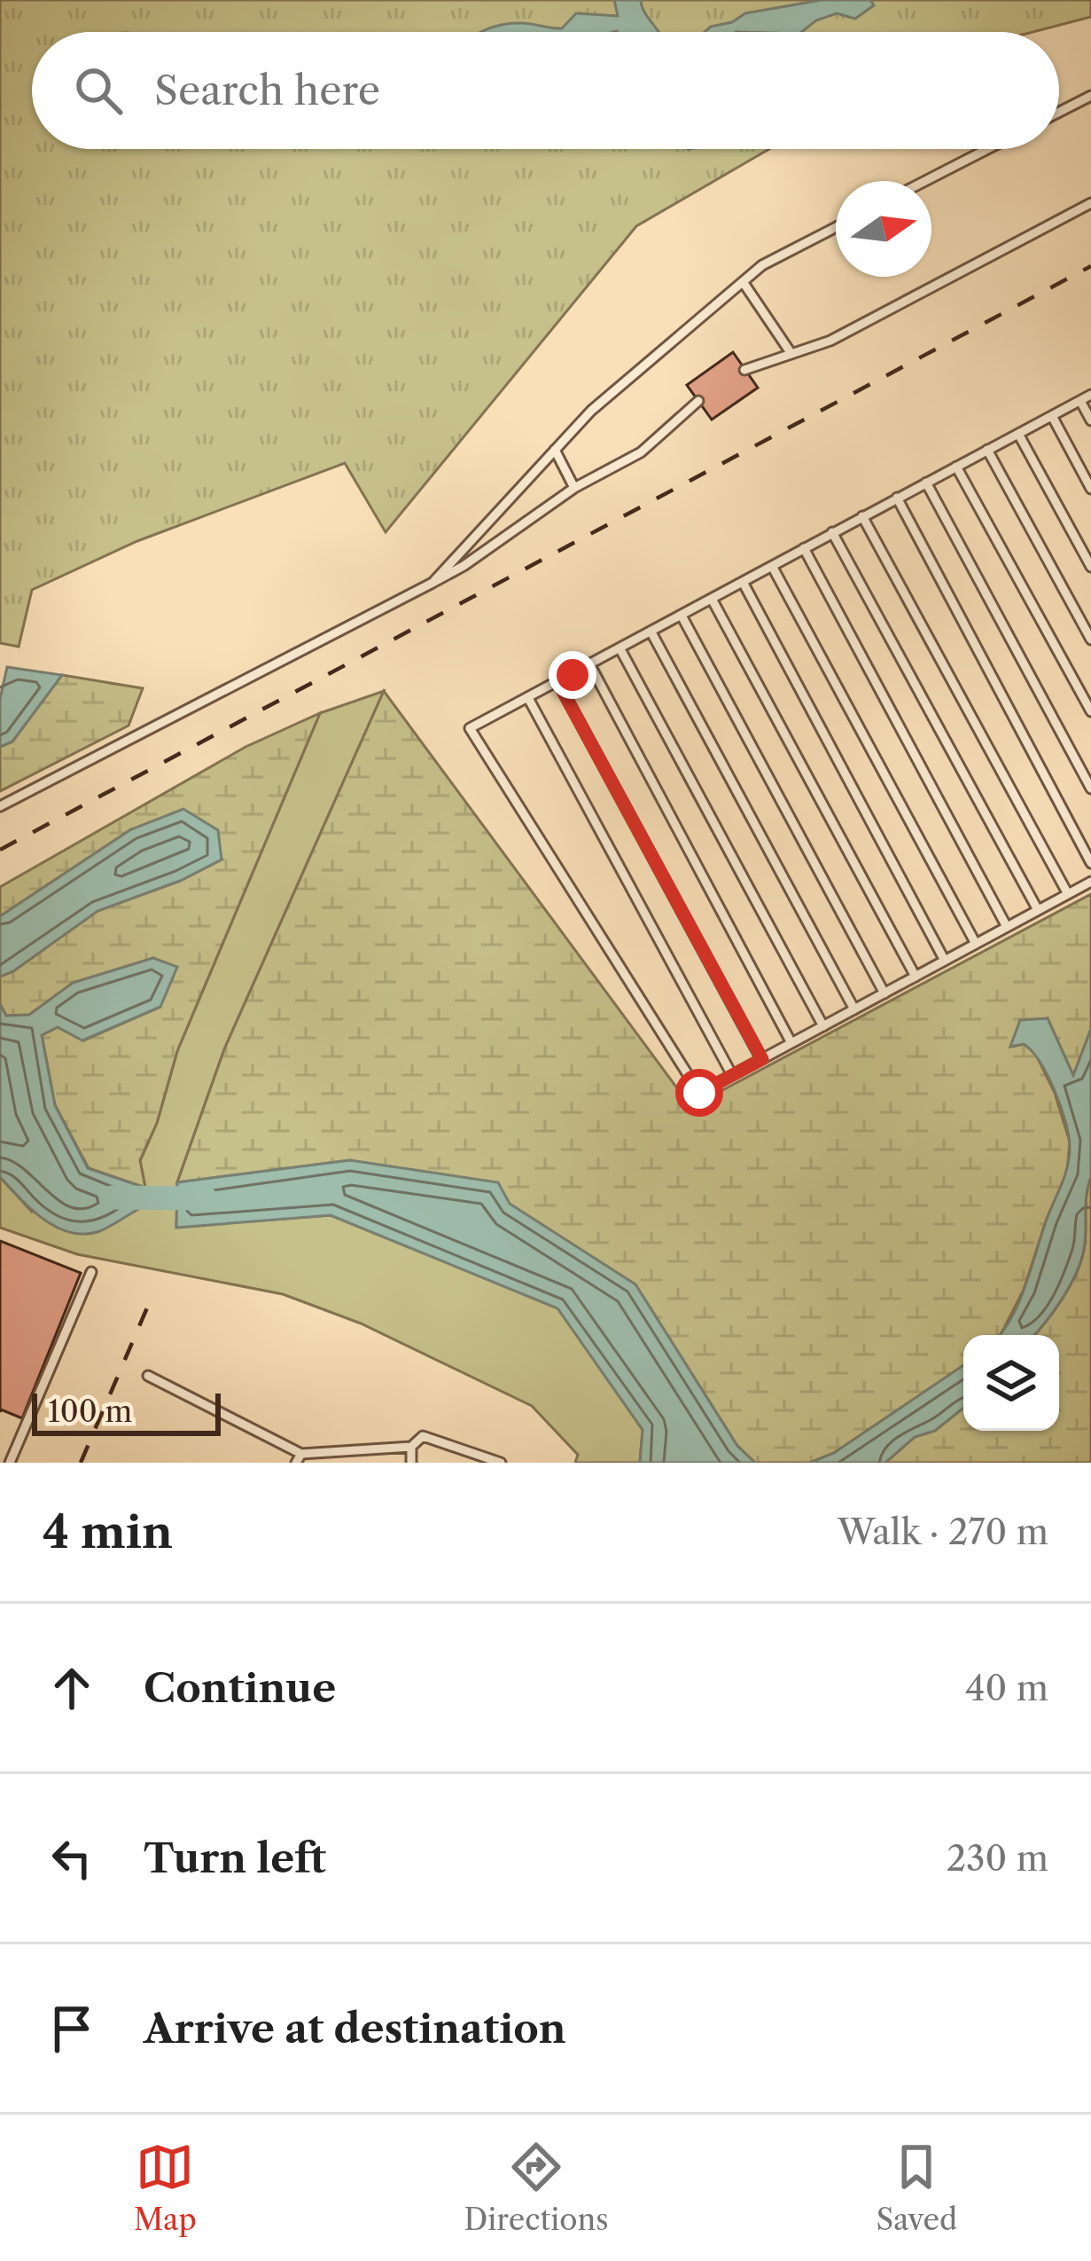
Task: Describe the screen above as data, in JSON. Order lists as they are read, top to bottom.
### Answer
{
  "scale_bar": "100 m",
  "north": "right",
  "page": {
    "search": "Search here",
    "scale": "100 m",
    "heading": ["4 min", "Walk · 270 m"],
    "list": [
      ["Continue", "40 m"],
      ["Turn left", "230 m"],
      "Arrive at destination"
    ],
    "nav": ["Map", "Directions", "Saved"]
  }
}
